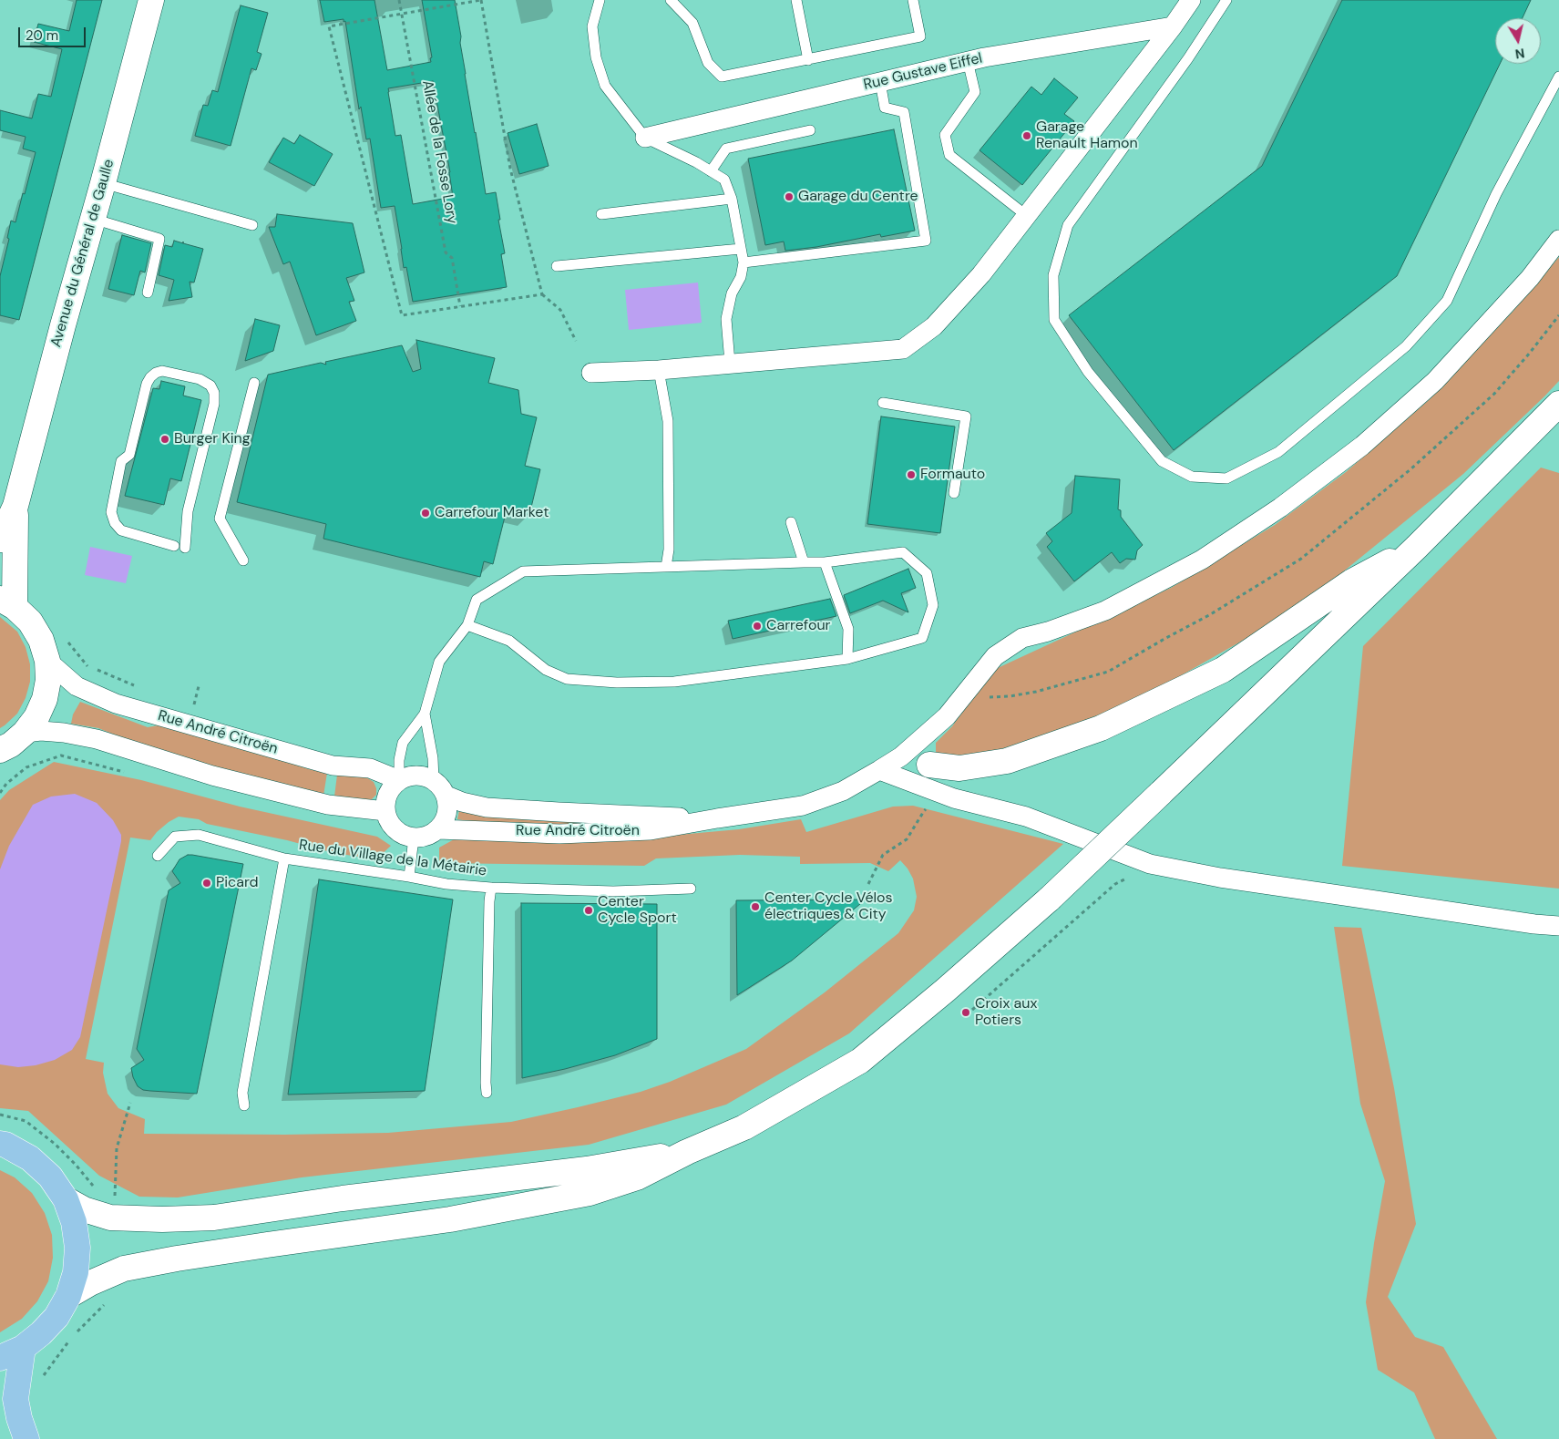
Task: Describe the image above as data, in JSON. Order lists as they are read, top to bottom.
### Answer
{
  "streets": {
    "main road": ["Avenue du Général de Gaulle"],
    "street": ["Rue Gustave Eiffel", "Rue André Citroën"],
    "lane": ["Rue du Village de la Métairie"],
    "path": ["Allée de la Fosse Lory"]
  },
  "places": [
    "Garage Renault Hamon",
    "Garage du Centre",
    "Burger King",
    "Formauto",
    "Carrefour Market",
    "Carrefour",
    "Picard",
    "Center Cycle Vélos électriques & City",
    "Center Cycle Sport",
    "Croix aux Potiers"
  ],
  "scale_bar": "20 m",
  "north": "bottom"
}
